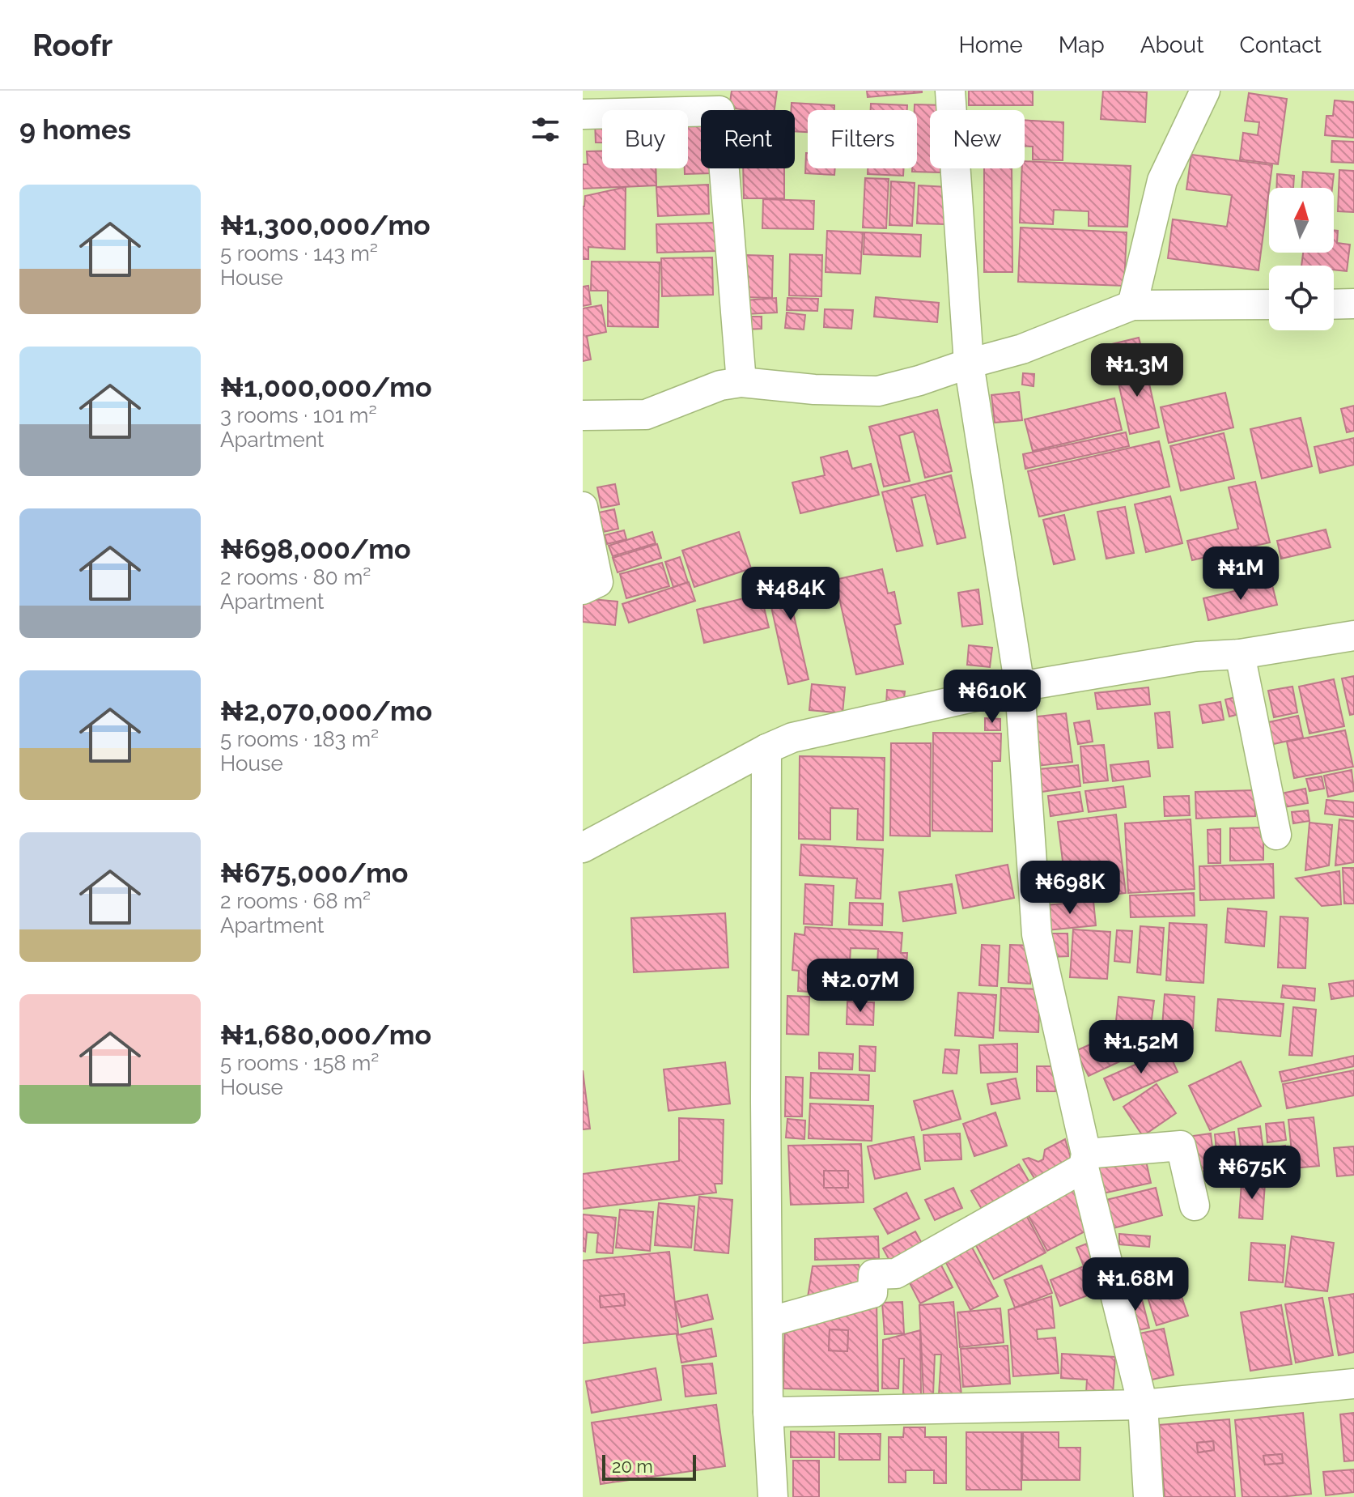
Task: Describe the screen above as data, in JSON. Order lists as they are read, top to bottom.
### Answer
{
  "scale_bar": "20 m",
  "north": "top",
  "page": {
    "header": "Roofr",
    "nav": [
      "Home",
      "Map",
      "About",
      "Contact"
    ],
    "heading": "9 homes",
    "chip": [
      "Buy",
      "Rent",
      "Filters",
      "New"
    ],
    "list": [
      {
        "name": "₦1,300,000/mo",
        "note": "5 rooms · 143 m² · House"
      },
      {
        "name": "₦1,000,000/mo",
        "note": "3 rooms · 101 m² · Apartment"
      },
      {
        "name": "₦698,000/mo",
        "note": "2 rooms · 80 m² · Apartment"
      },
      {
        "name": "₦2,070,000/mo",
        "note": "5 rooms · 183 m² · House"
      },
      {
        "name": "₦675,000/mo",
        "note": "2 rooms · 68 m² · Apartment"
      },
      {
        "name": "₦1,680,000/mo",
        "note": "5 rooms · 158 m² · House"
      }
    ],
    "price": [
      "₦1.3M",
      "₦1M",
      "₦484K",
      "₦610K",
      "₦698K",
      "₦2.07M",
      "₦1.52M",
      "₦675K",
      "₦1.68M"
    ],
    "scale": "20 m"
  }
}
